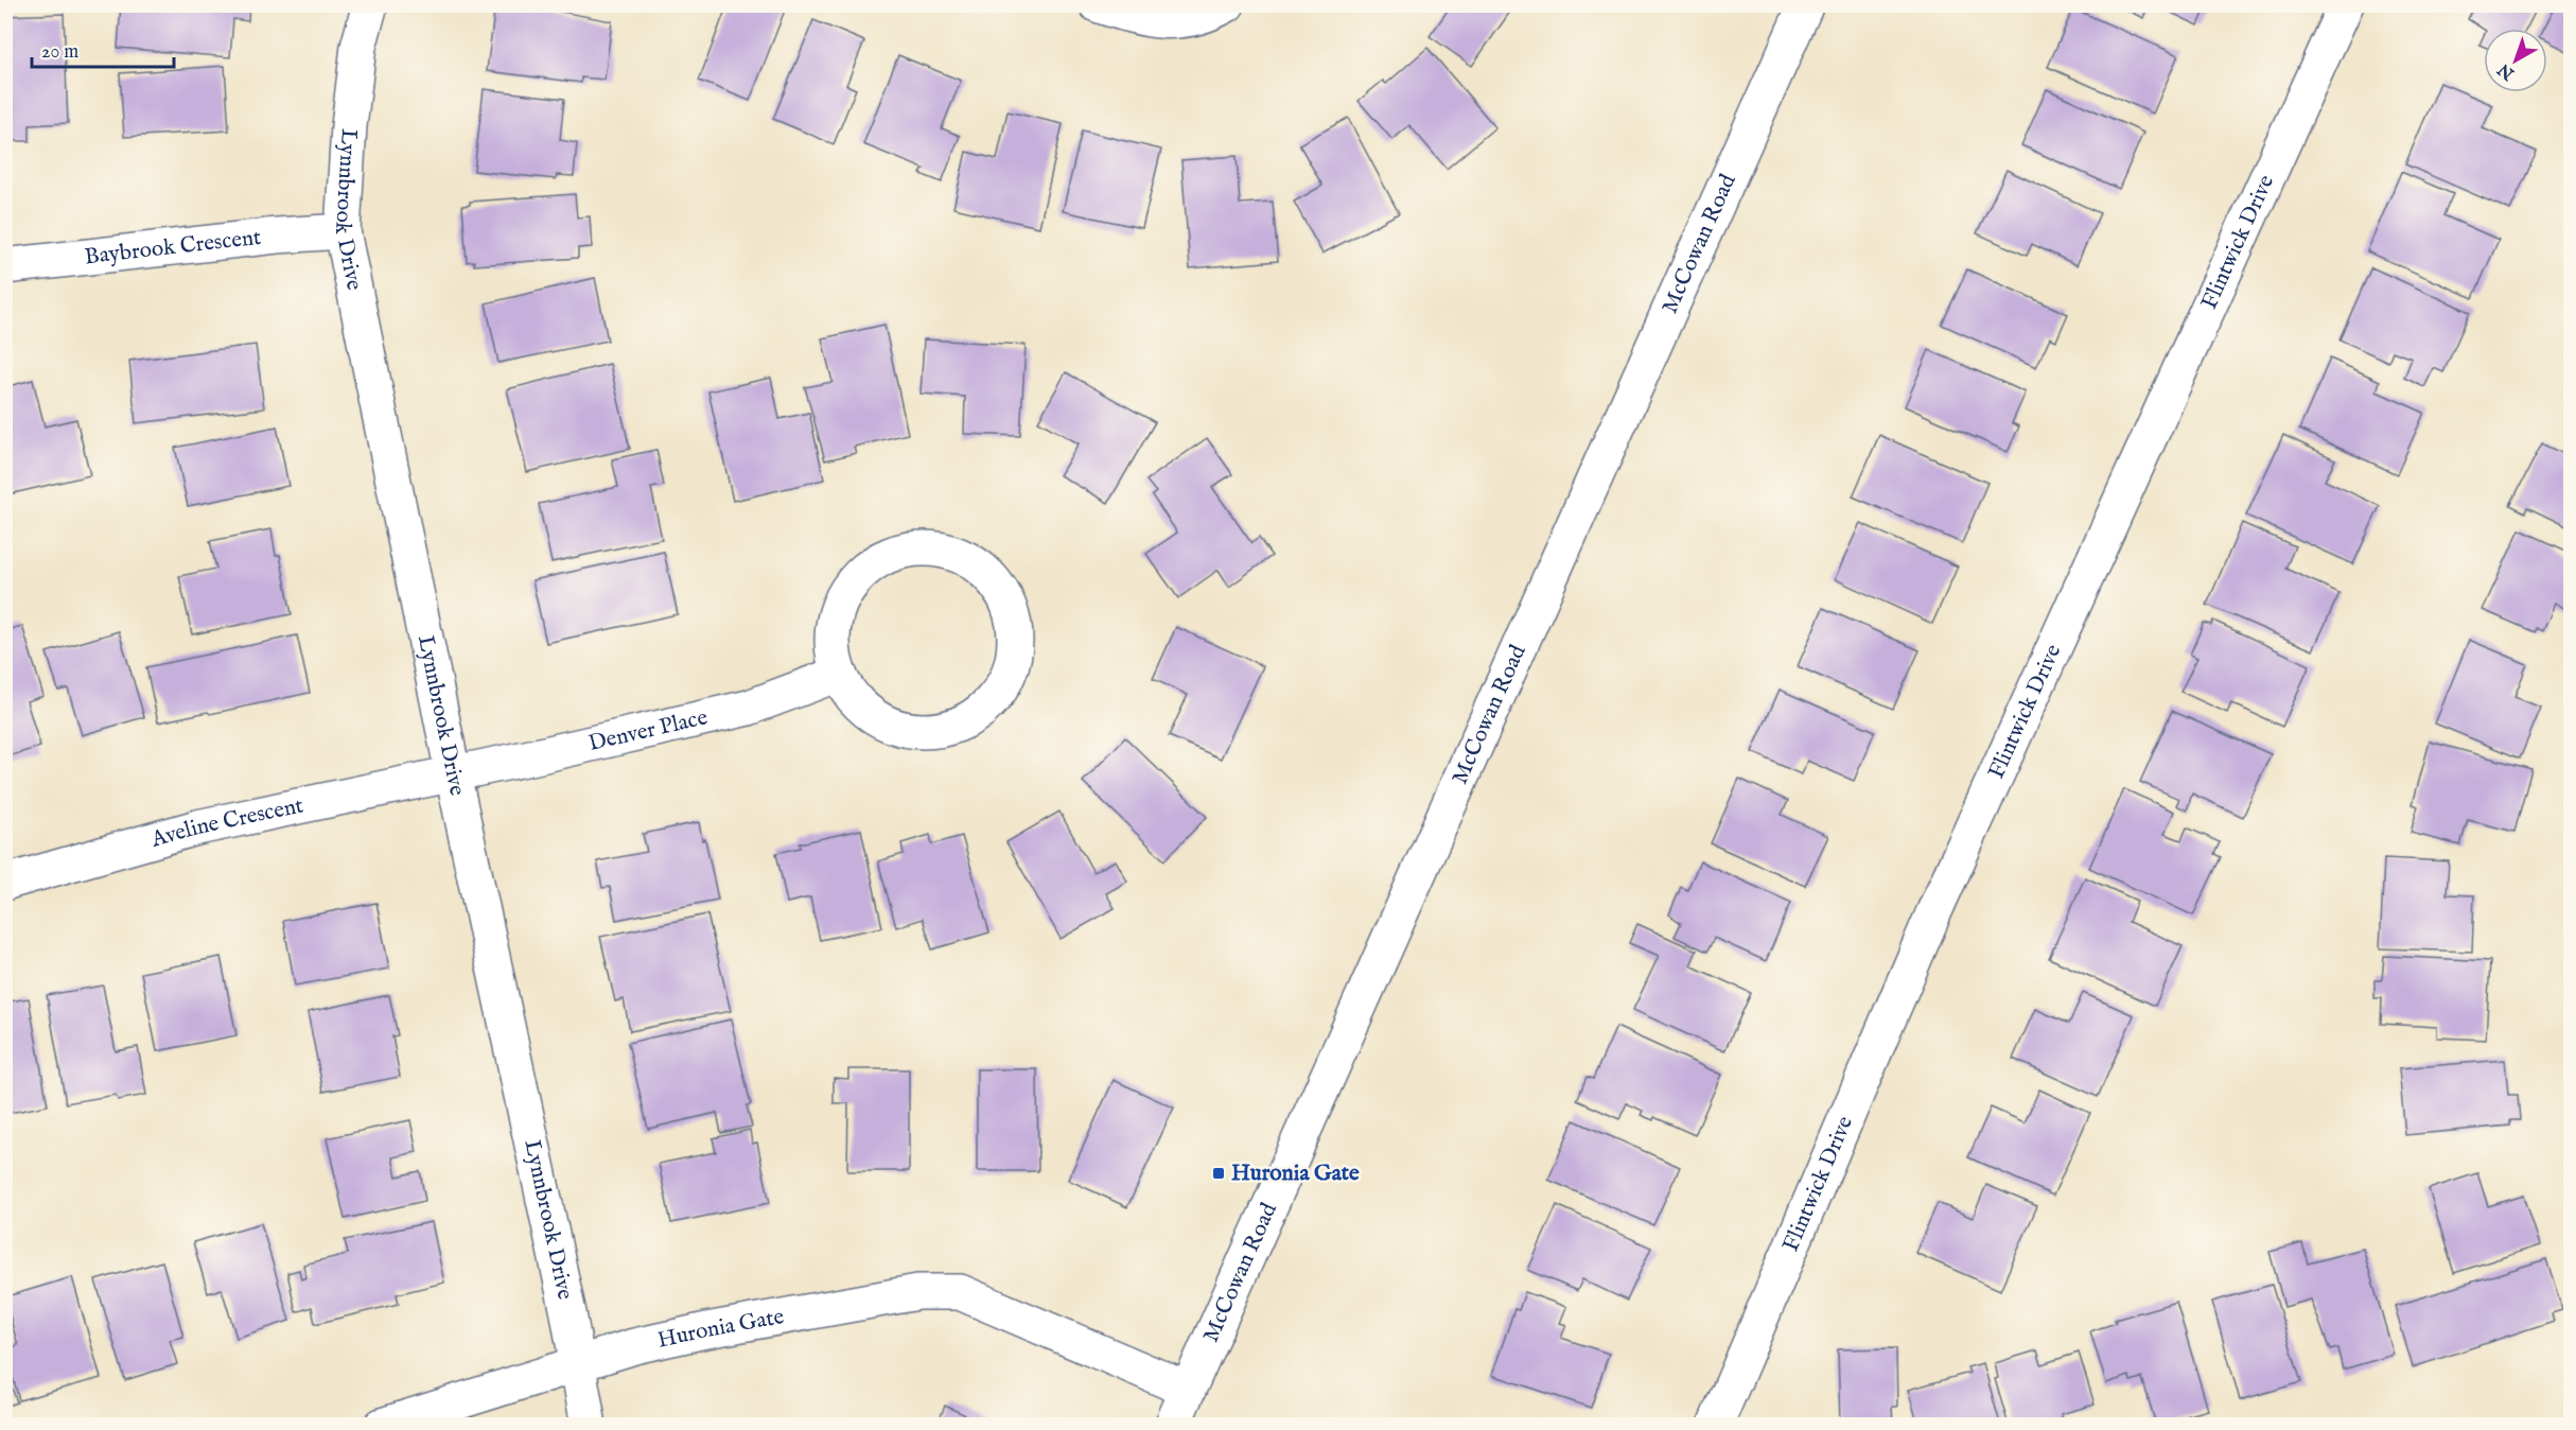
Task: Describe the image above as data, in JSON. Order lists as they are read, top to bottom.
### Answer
{
  "streets": {
    "street": [
      "Lynnbrook Drive",
      "Flintwick Drive",
      "McCowan Road",
      "Baybrook Crescent",
      "Denver Place",
      "Aveline Crescent",
      "Huronia Gate"
    ]
  },
  "crossings": [
    ["Lynnbrook Drive", "Baybrook Crescent"],
    ["Lynnbrook Drive", "Denver Place"],
    ["Lynnbrook Drive", "Aveline Crescent"],
    ["Lynnbrook Drive", "Huronia Gate"],
    ["McCowan Road", "Huronia Gate"],
    ["Denver Place", "Aveline Crescent"]
  ],
  "places": {
    "transit": ["Huronia Gate"]
  },
  "scale_bar": "20 m",
  "north": "bottom left"
}
